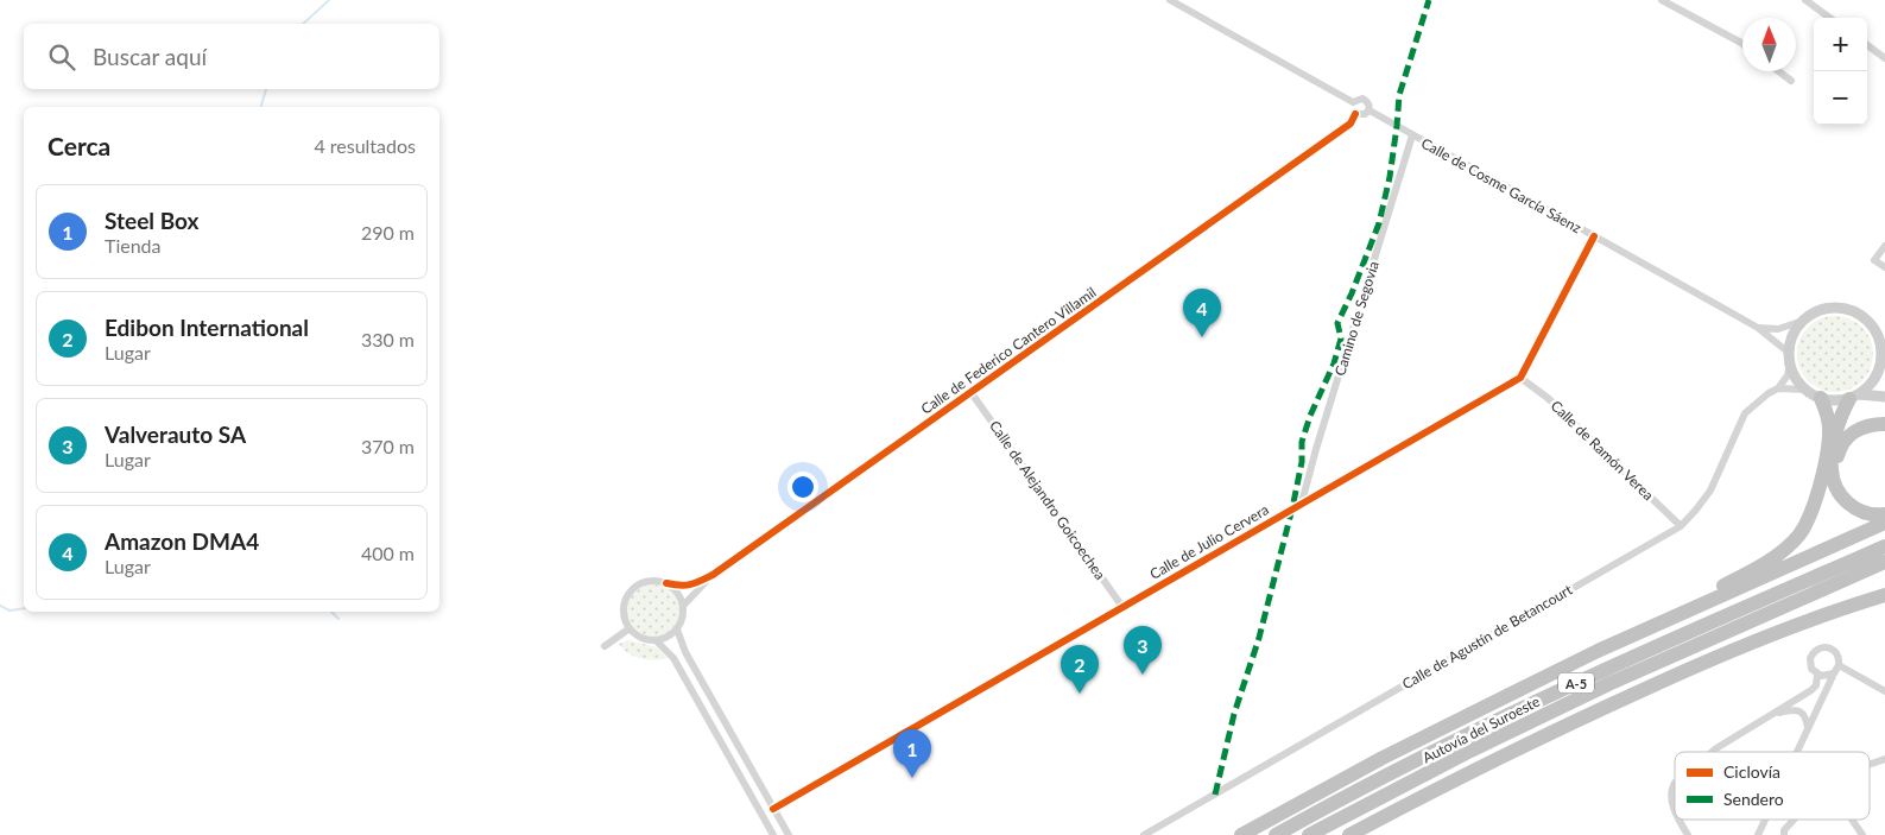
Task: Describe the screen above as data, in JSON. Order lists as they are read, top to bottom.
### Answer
{
  "streets": {
    "highway": ["A-5", "Autovía del Suroeste"],
    "street": [
      "Calle de Cosme García Sáenz",
      "Camino de Segovia",
      "Calle de Federico Cantero Villamil",
      "Calle de Ramón Verea",
      "Calle de Alejandro Goicoechea",
      "Calle de Julio Cervera",
      "Calle de Agustín de Betancourt"
    ]
  },
  "crossings": [
    ["Calle de Cosme García Sáenz", "Camino de Segovia"],
    ["Calle de Cosme García Sáenz", "Calle de Federico Cantero Villamil"],
    ["Calle de Cosme García Sáenz", "Calle de Agustín de Betancourt"],
    ["Camino de Segovia", "Calle de Julio Cervera"],
    ["Calle de Federico Cantero Villamil", "Calle de Alejandro Goicoechea"],
    ["Calle de Ramón Verea", "Calle de Julio Cervera"],
    ["Calle de Ramón Verea", "Calle de Agustín de Betancourt"],
    ["Calle de Alejandro Goicoechea", "Calle de Julio Cervera"]
  ],
  "legend": ["Ciclovía", "Sendero"],
  "north": "top",
  "page": {
    "map_buttons": ["+", "−"],
    "search": "Buscar aquí",
    "heading": ["Cerca", "4 resultados"],
    "list": [
      {
        "mark": "1",
        "name": "Steel Box",
        "note": "Tienda",
        "value": "290 m"
      },
      {
        "mark": "2",
        "name": "Edibon International",
        "note": "Lugar",
        "value": "330 m"
      },
      {
        "mark": "3",
        "name": "Valverauto SA",
        "note": "Lugar",
        "value": "370 m"
      },
      {
        "mark": "4",
        "name": "Amazon DMA4",
        "note": "Lugar",
        "value": "400 m"
      }
    ],
    "pins": [
      "4",
      "3",
      "2",
      "1"
    ]
  }
}
